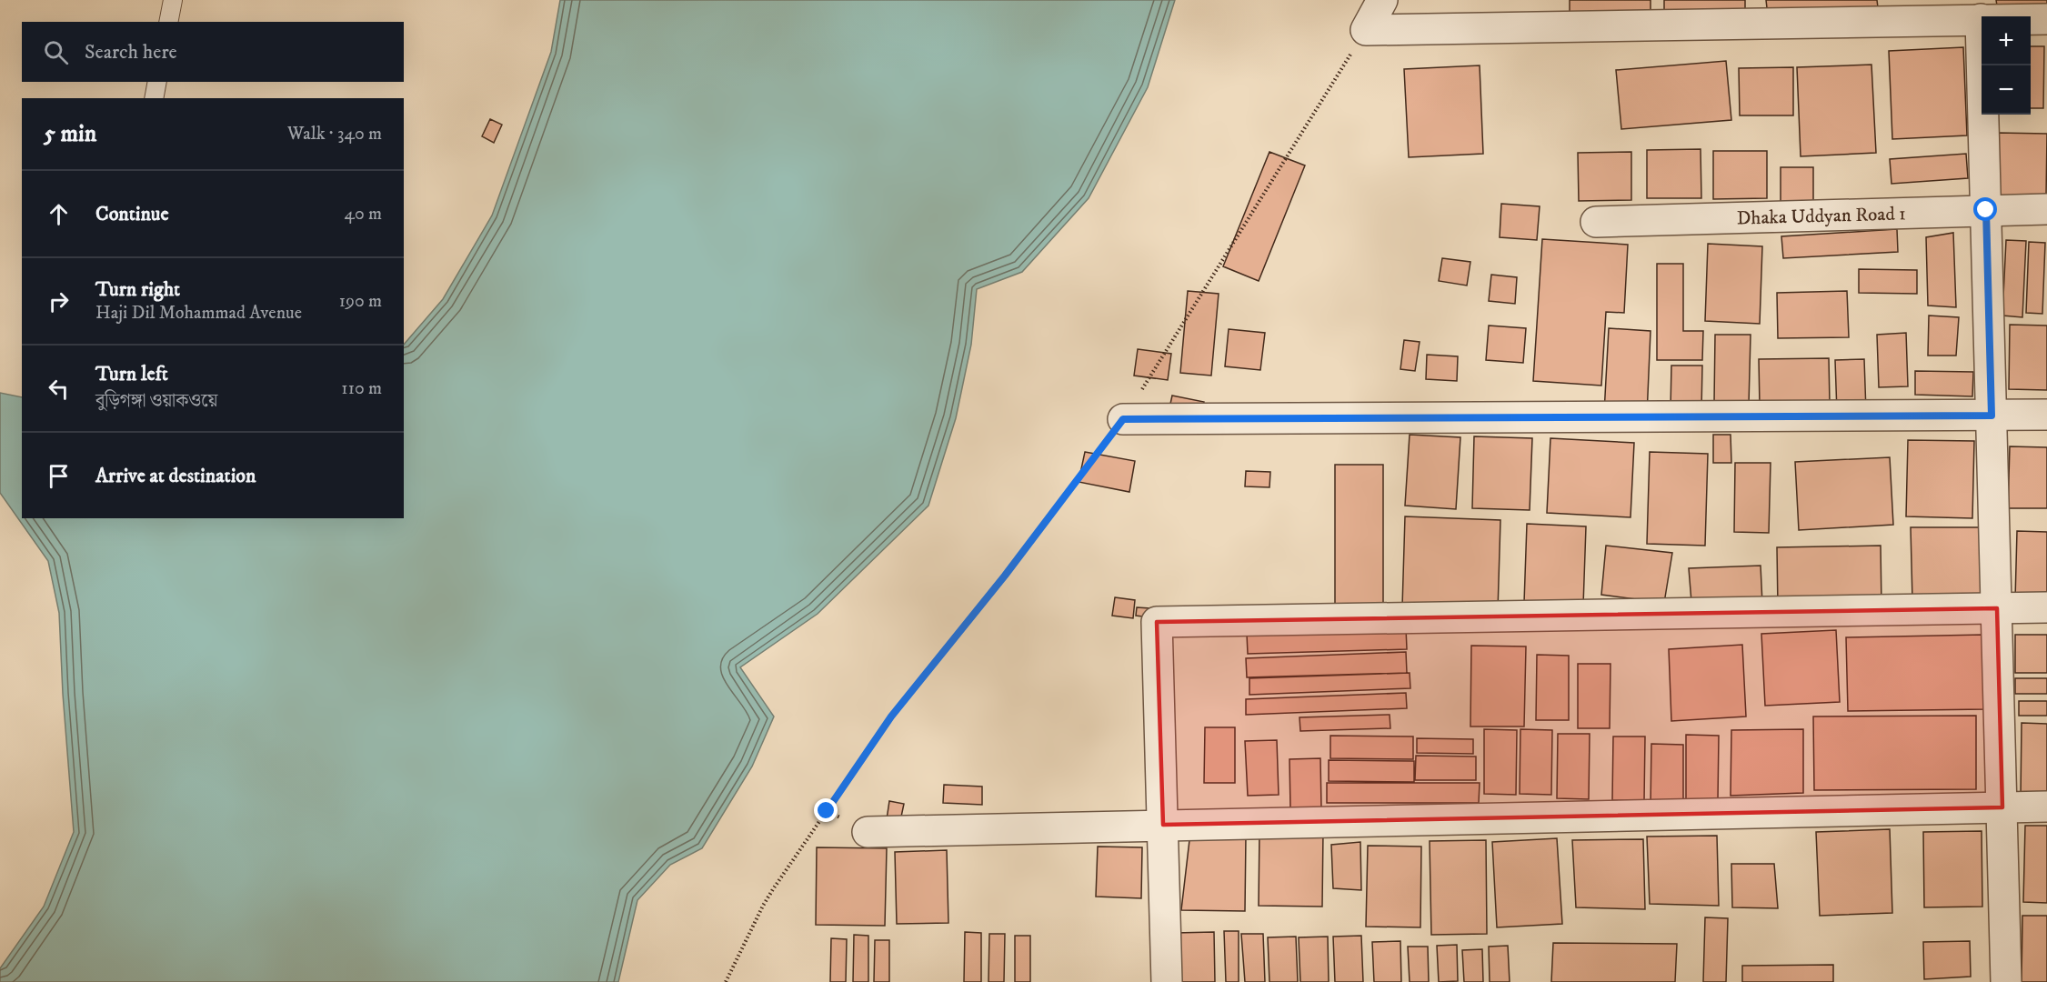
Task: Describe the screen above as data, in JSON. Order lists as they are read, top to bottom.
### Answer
{
  "streets": {
    "street": ["Dhaka Uddyan Road 1"]
  },
  "page": {
    "map_buttons": ["+", "−"],
    "search": "Search here",
    "heading": ["5 min", "Walk · 340 m"],
    "list": [
      ["Continue", "40 m"],
      ["Turn right", "Haji Dil Mohammad Avenue", "190 m"],
      ["Turn left", "বুড়িগঙ্গা ওয়াকওয়ে", "110 m"],
      "Arrive at destination"
    ]
  }
}
